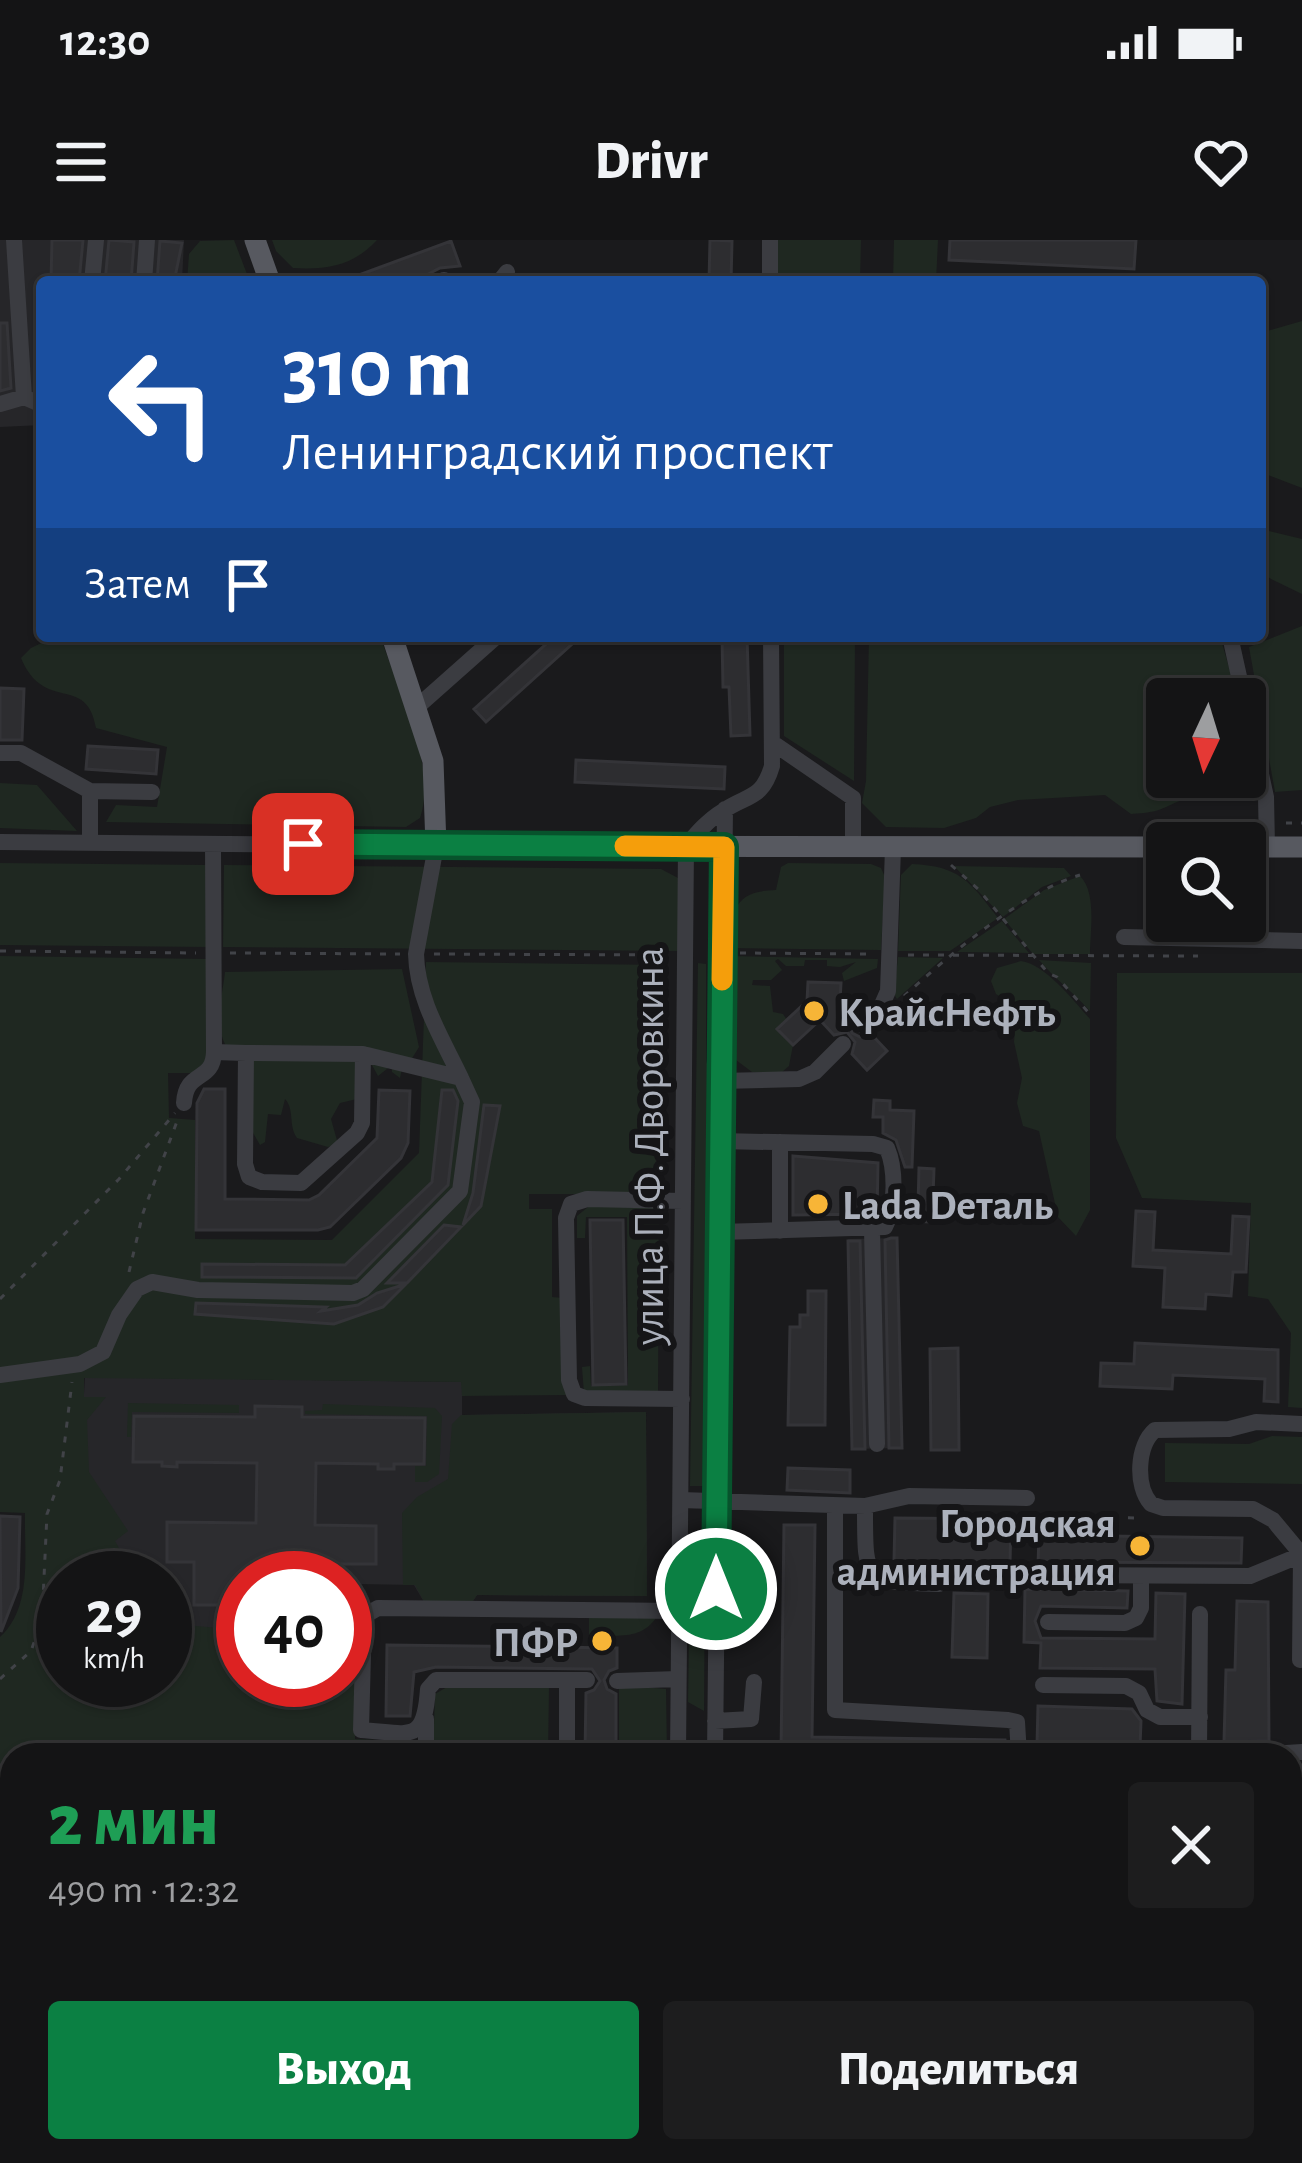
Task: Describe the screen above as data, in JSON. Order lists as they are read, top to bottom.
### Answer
{
  "streets": {
    "street": ["улица П.Ф. Дворовкина"]
  },
  "places": [
    "КрайсНефть",
    "Lada Dеталь",
    "Городская администрация",
    "ПФР"
  ],
  "north": "bottom",
  "page": {
    "status": "12:30",
    "header": "Drivr",
    "turn": ["310 m", "Ленинградский проспект"],
    "then": "Затем",
    "speed": "29 km/h",
    "limit": "40",
    "heading": ["2 мин", "490 m · 12:32"],
    "buttons": ["Выход", "Поделиться"]
  }
}
